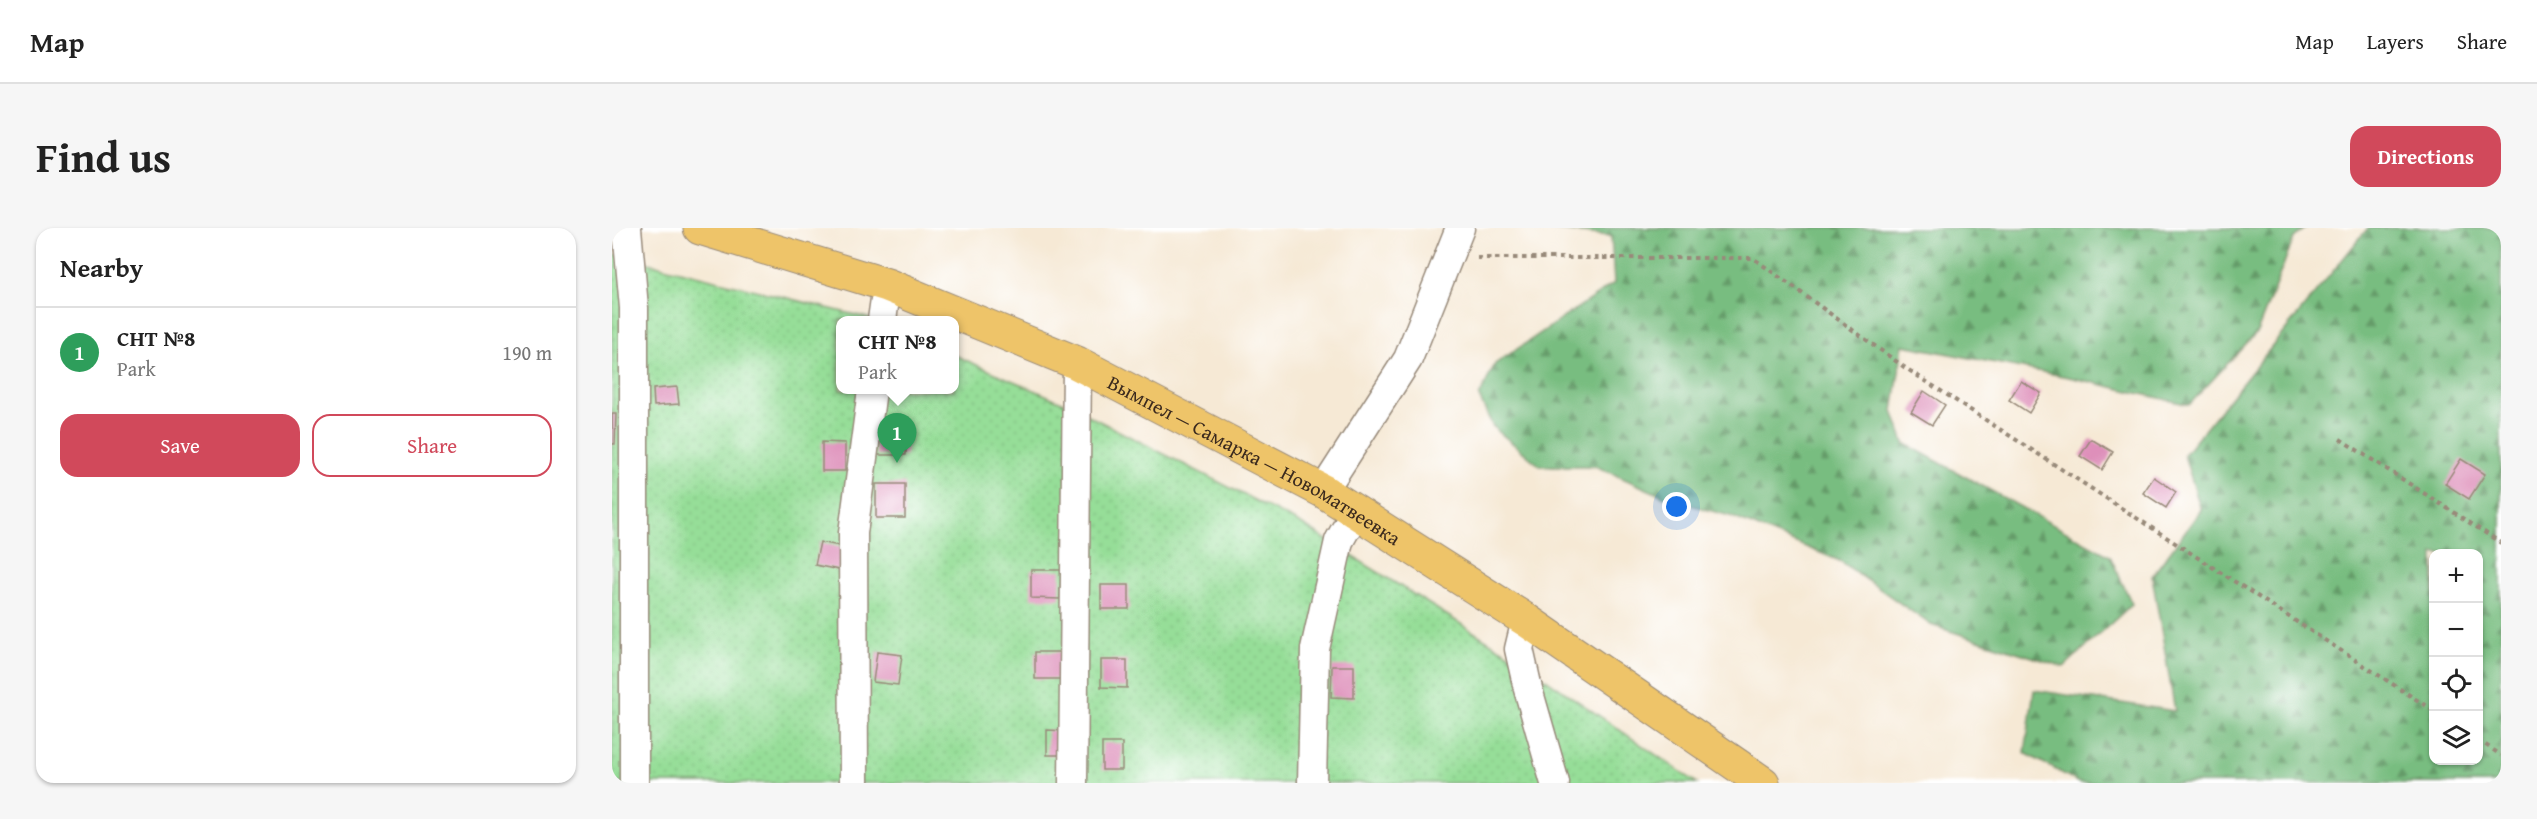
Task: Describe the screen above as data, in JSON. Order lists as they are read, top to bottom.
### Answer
{
  "streets": {
    "main road": ["Вымпел — Самарка — Новоматвеевка"]
  },
  "page": {
    "header": "Map",
    "nav": ["Map", "Layers", "Share"],
    "title": "Find us",
    "buttons": [
      "Directions",
      ["Save", "Share"]
    ],
    "heading": "Nearby",
    "list": [
      {
        "mark": "1",
        "name": "СНТ №8",
        "note": "Park",
        "value": "190 m"
      }
    ],
    "popup": ["СНТ №8", "Park"],
    "pins": "1",
    "map_buttons": ["+", "−"]
  }
}
